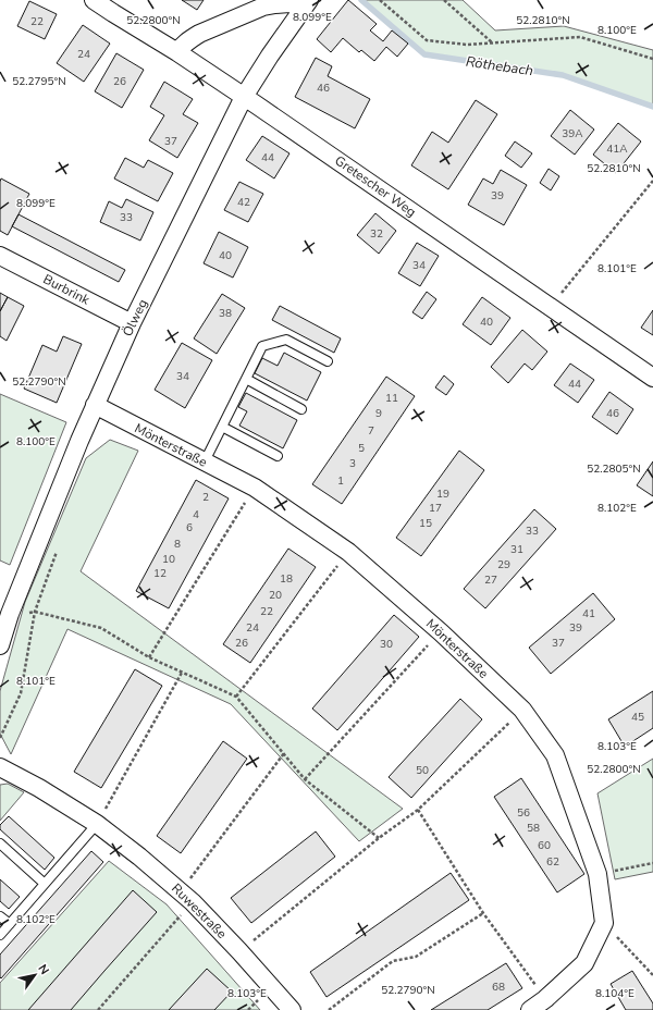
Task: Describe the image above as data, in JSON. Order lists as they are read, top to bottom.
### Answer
{
  "streets": {
    "street": [
      "Gretescher Weg",
      "Burbrink",
      "Ölweg",
      "Mönterstraße",
      "Ruwestraße"
    ]
  },
  "crossings": [
    ["Gretescher Weg", "Ölweg"],
    ["Burbrink", "Ölweg"],
    ["Ölweg", "Mönterstraße"]
  ],
  "water": ["Röthebach"],
  "house_numbers": [
    "22",
    "24",
    "26",
    "46",
    "39A",
    "37",
    "41A",
    "44",
    "39",
    "42",
    "33",
    "32",
    "40",
    "34",
    "38",
    "40",
    "34",
    "44",
    "11",
    "9",
    "46",
    "7",
    "5",
    "3",
    "1",
    "19",
    "2",
    "17",
    "4",
    "15",
    "6",
    "33",
    "8",
    "31",
    "10",
    "29",
    "12",
    "18",
    "27",
    "20",
    "22",
    "41",
    "24",
    "39",
    "26",
    "37",
    "30",
    "45",
    "50",
    "56",
    "58",
    "60",
    "62",
    "68"
  ],
  "north": "top right",
  "coordinates": [
    "8.099°E",
    "52.2800°N",
    "52.2810°N",
    "8.100°E",
    "52.2795°N",
    "8.101°E",
    "52.2790°N",
    "52.2805°N",
    "8.102°E",
    "8.103°E",
    "8.104°E"
  ]
}
